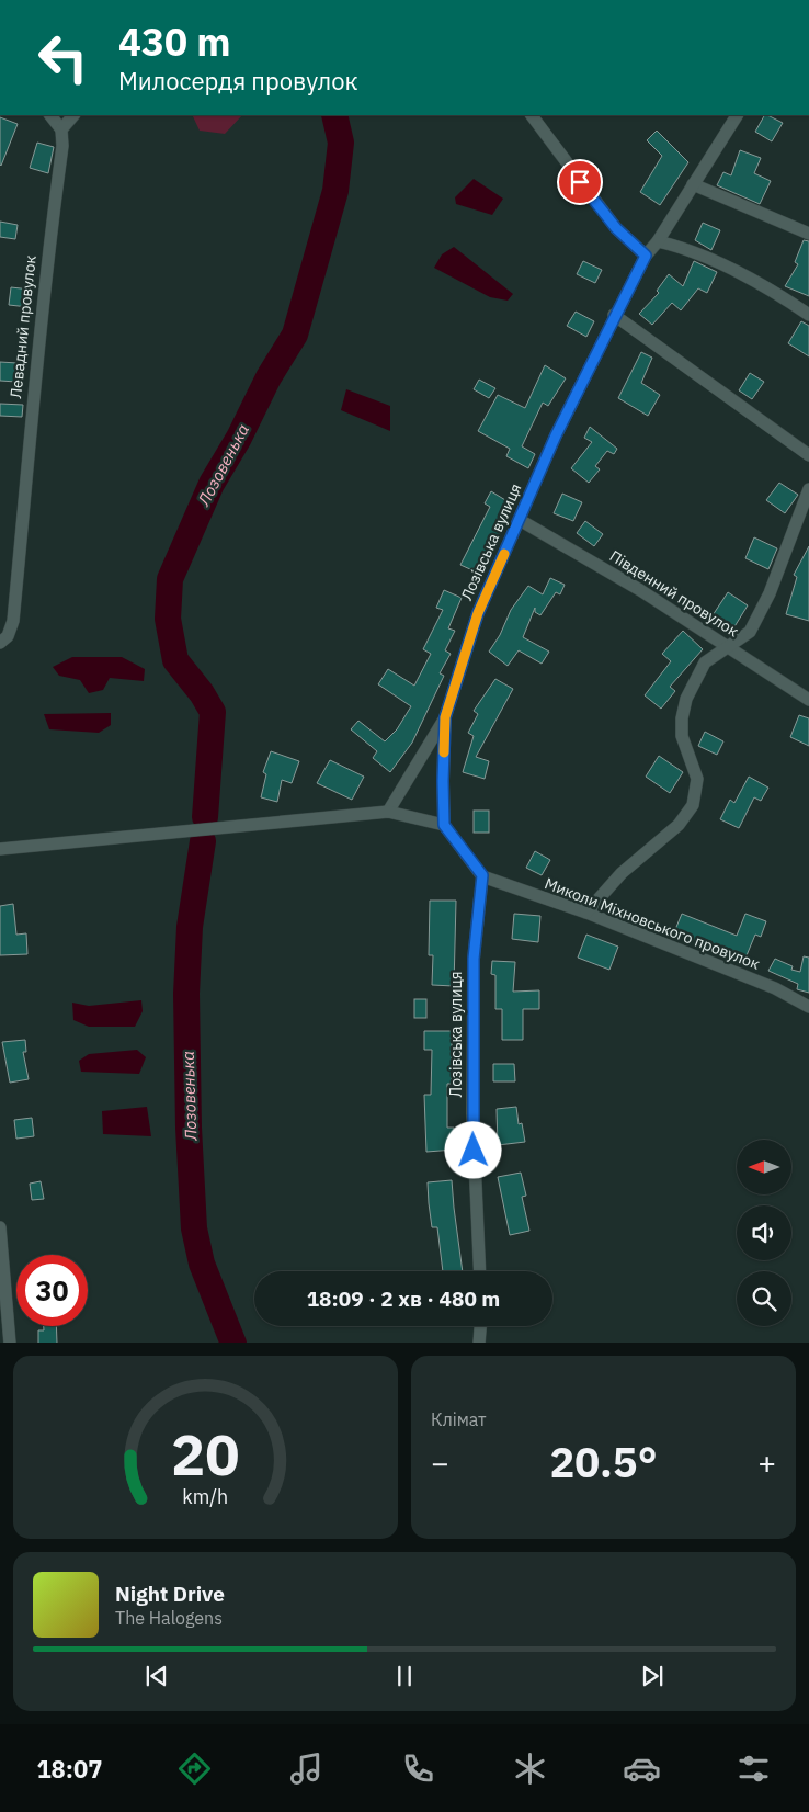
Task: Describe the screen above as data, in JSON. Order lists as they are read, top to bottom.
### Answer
{
  "streets": {
    "street": [
      "Левадний провулок",
      "Лозівська вулиця",
      "Південний провулок",
      "Миколи Міхновського провулок"
    ]
  },
  "crossings": [
    ["Лозівська вулиця", "Південний провулок"],
    ["Лозівська вулиця", "Миколи Міхновського провулок"]
  ],
  "water": ["Лозовенька"],
  "north": "left",
  "page": {
    "turn": ["430 m", "Милосердя провулок"],
    "limit": "30",
    "trip": "18:09 · 2 хв · 480 m",
    "tile": "Клімат",
    "heat": ["−", "20.5°", "+"],
    "song": ["Night Drive", "The Halogens"],
    "tabs": "18:07",
    "gauge": ["20", "km/h"]
  }
}
